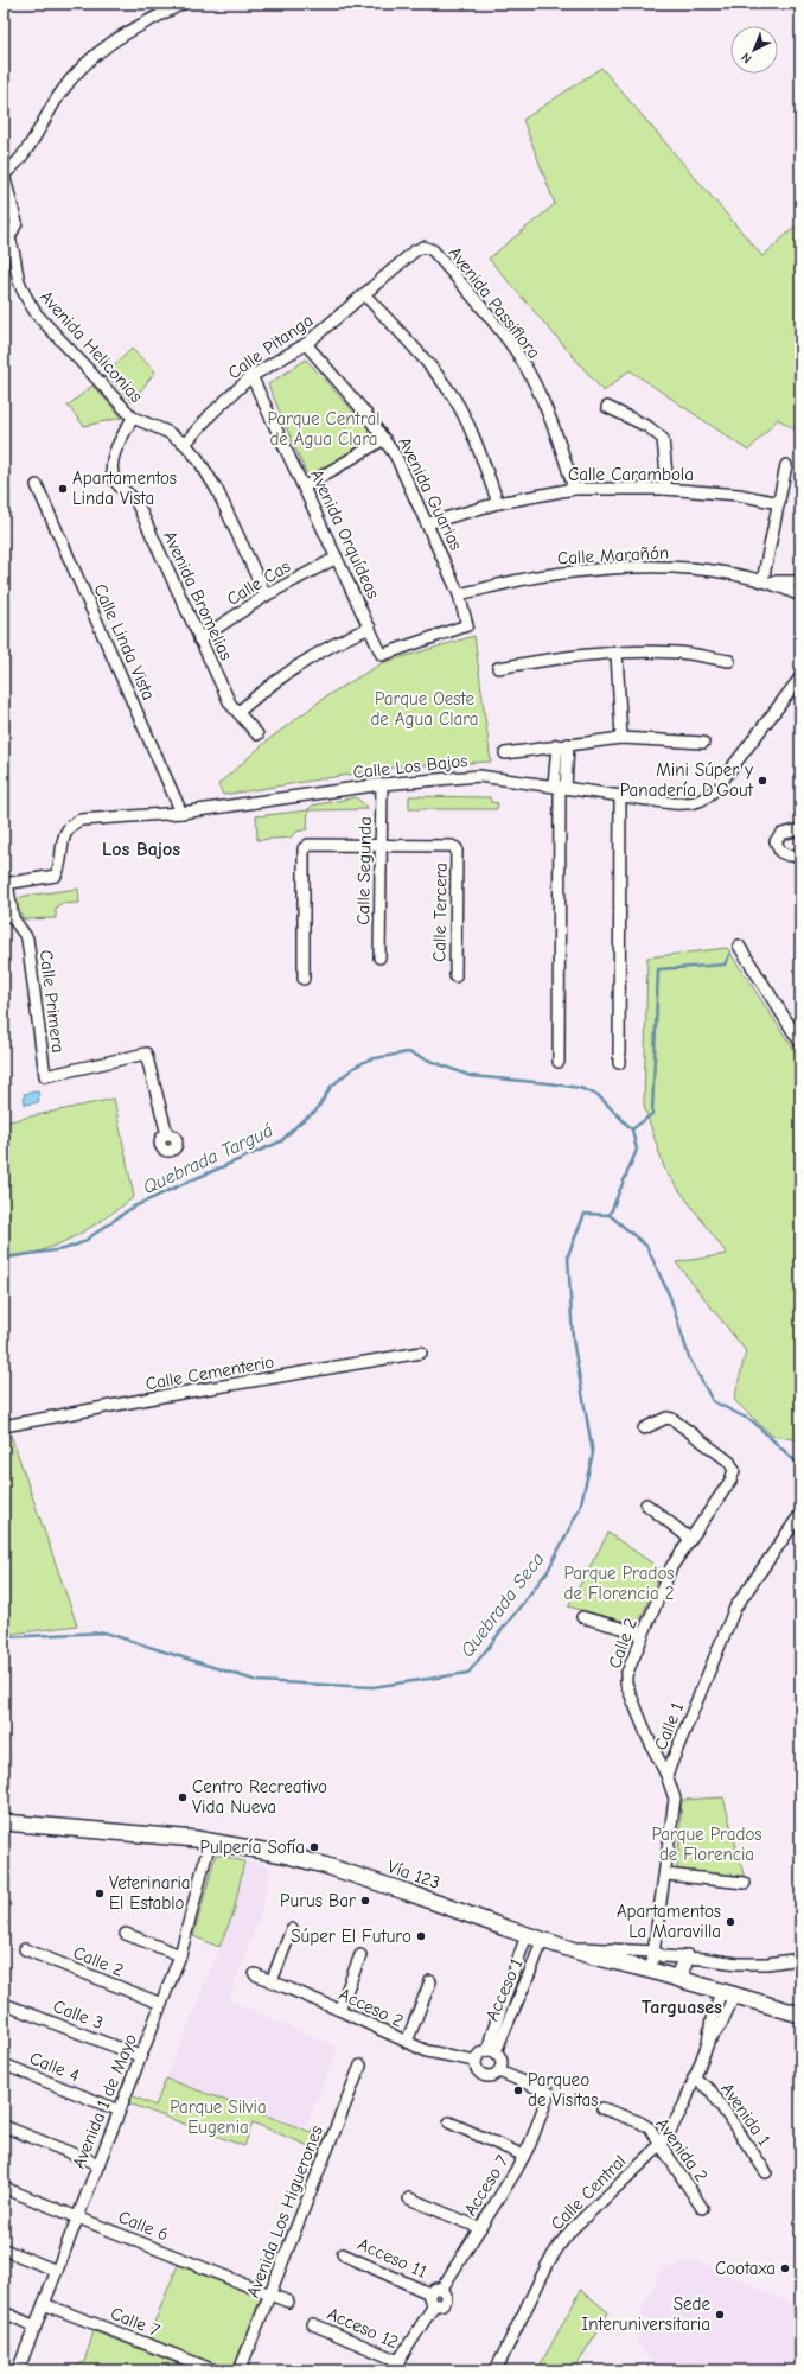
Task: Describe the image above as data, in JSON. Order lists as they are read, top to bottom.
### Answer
{
  "streets": {
    "main road": ["Vía 123"],
    "street": [
      "Avenida Passiflora",
      "Avenida Heliconias",
      "Calle Pitanga",
      "Calle Carambola",
      "Avenida Guarias",
      "Avenida Orquídeas",
      "Calle Marañón",
      "Calle Cas",
      "Avenida Bromelias",
      "Calle Linda Vista",
      "Calle Los Bajos",
      "Calle Segunda",
      "Calle Tercera",
      "Calle Primera",
      "Calle Cementerio",
      "Calle 2",
      "Calle 1",
      "Acceso 1",
      "Acceso 2",
      "Calle 3",
      "Calle 4",
      "Avenida 1 de Mayo",
      "Avenida 1",
      "Avenida 2",
      "Acceso 7",
      "Calle Central",
      "Avenida Los Higuerones",
      "Calle 6",
      "Acceso 11",
      "Calle 7",
      "Acceso 12"
    ]
  },
  "crossings": [
    ["Avenida Passiflora", "Calle Pitanga"],
    ["Avenida Passiflora", "Calle Carambola"],
    ["Avenida Heliconias", "Calle Pitanga"],
    ["Avenida Heliconias", "Calle Cas"],
    ["Avenida Heliconias", "Avenida Bromelias"],
    ["Calle Pitanga", "Avenida Guarias"],
    ["Calle Pitanga", "Avenida Orquídeas"],
    ["Calle Carambola", "Avenida Guarias"],
    ["Avenida Guarias", "Avenida Orquídeas"],
    ["Avenida Guarias", "Calle Marañón"],
    ["Avenida Orquídeas", "Calle Cas"],
    ["Calle Cas", "Avenida Bromelias"],
    ["Calle Linda Vista", "Calle Los Bajos"],
    ["Calle Los Bajos", "Calle Segunda"],
    ["Calle Segunda", "Calle Tercera"],
    ["Calle 2", "Calle 1"],
    ["Calle 2", "Avenida 1 de Mayo"],
    ["Calle 1", "Vía 123"],
    ["Vía 123", "Acceso 1"],
    ["Vía 123", "Avenida 1 de Mayo"],
    ["Vía 123", "Calle Central"],
    ["Acceso 1", "Acceso 2"],
    ["Acceso 1", "Acceso 7"],
    ["Acceso 2", "Acceso 7"],
    ["Calle 3", "Avenida 1 de Mayo"],
    ["Calle 4", "Avenida 1 de Mayo"],
    ["Avenida 1 de Mayo", "Calle 6"],
    ["Avenida 1 de Mayo", "Calle 7"],
    ["Avenida 1", "Calle Central"],
    ["Avenida 2", "Calle Central"],
    ["Acceso 7", "Acceso 11"],
    ["Avenida Los Higuerones", "Calle 6"]
  ],
  "districts": ["Los Bajos", "Targuases"],
  "water": ["Quebrada Targuá", "Quebrada Seca"],
  "parks": [
    "Parque Central de Agua Clara",
    "Parque Oeste de Agua Clara",
    "Parque Prados de Florencia 2",
    "Parque Prados de Florencia",
    "Parque Silvia Eugenia"
  ],
  "places": [
    "Apartamentos Linda Vista",
    "Mini Súper y Panadería D'Gout",
    "Centro Recreativo Vida Nueva",
    "Pulpería Sofía",
    "Veterinaria El Establo",
    "Purus Bar",
    "Apartamentos La Maravilla",
    "Súper El Futuro",
    "Parqueo de Visitas",
    "Cootaxa",
    "Sede Interuniversitaria"
  ],
  "north": "bottom left"
}
